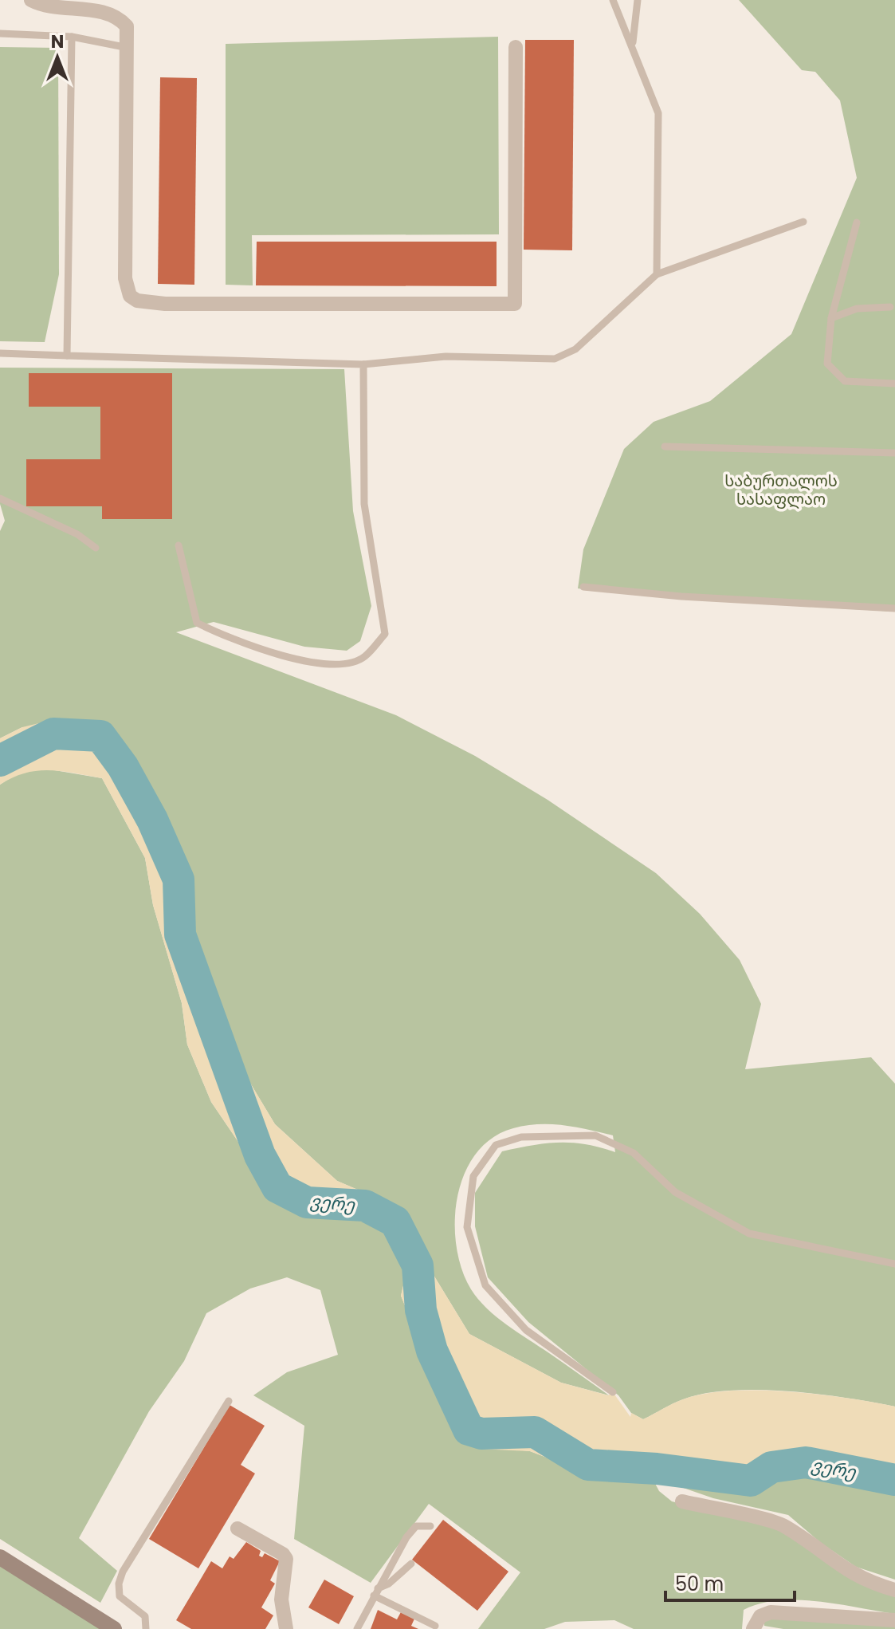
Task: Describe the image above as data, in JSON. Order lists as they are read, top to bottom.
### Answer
{
  "water": ["ვერე"],
  "parks": ["საბურთალოს სასაფლაო"],
  "scale_bar": "50 m",
  "north": "top"
}
